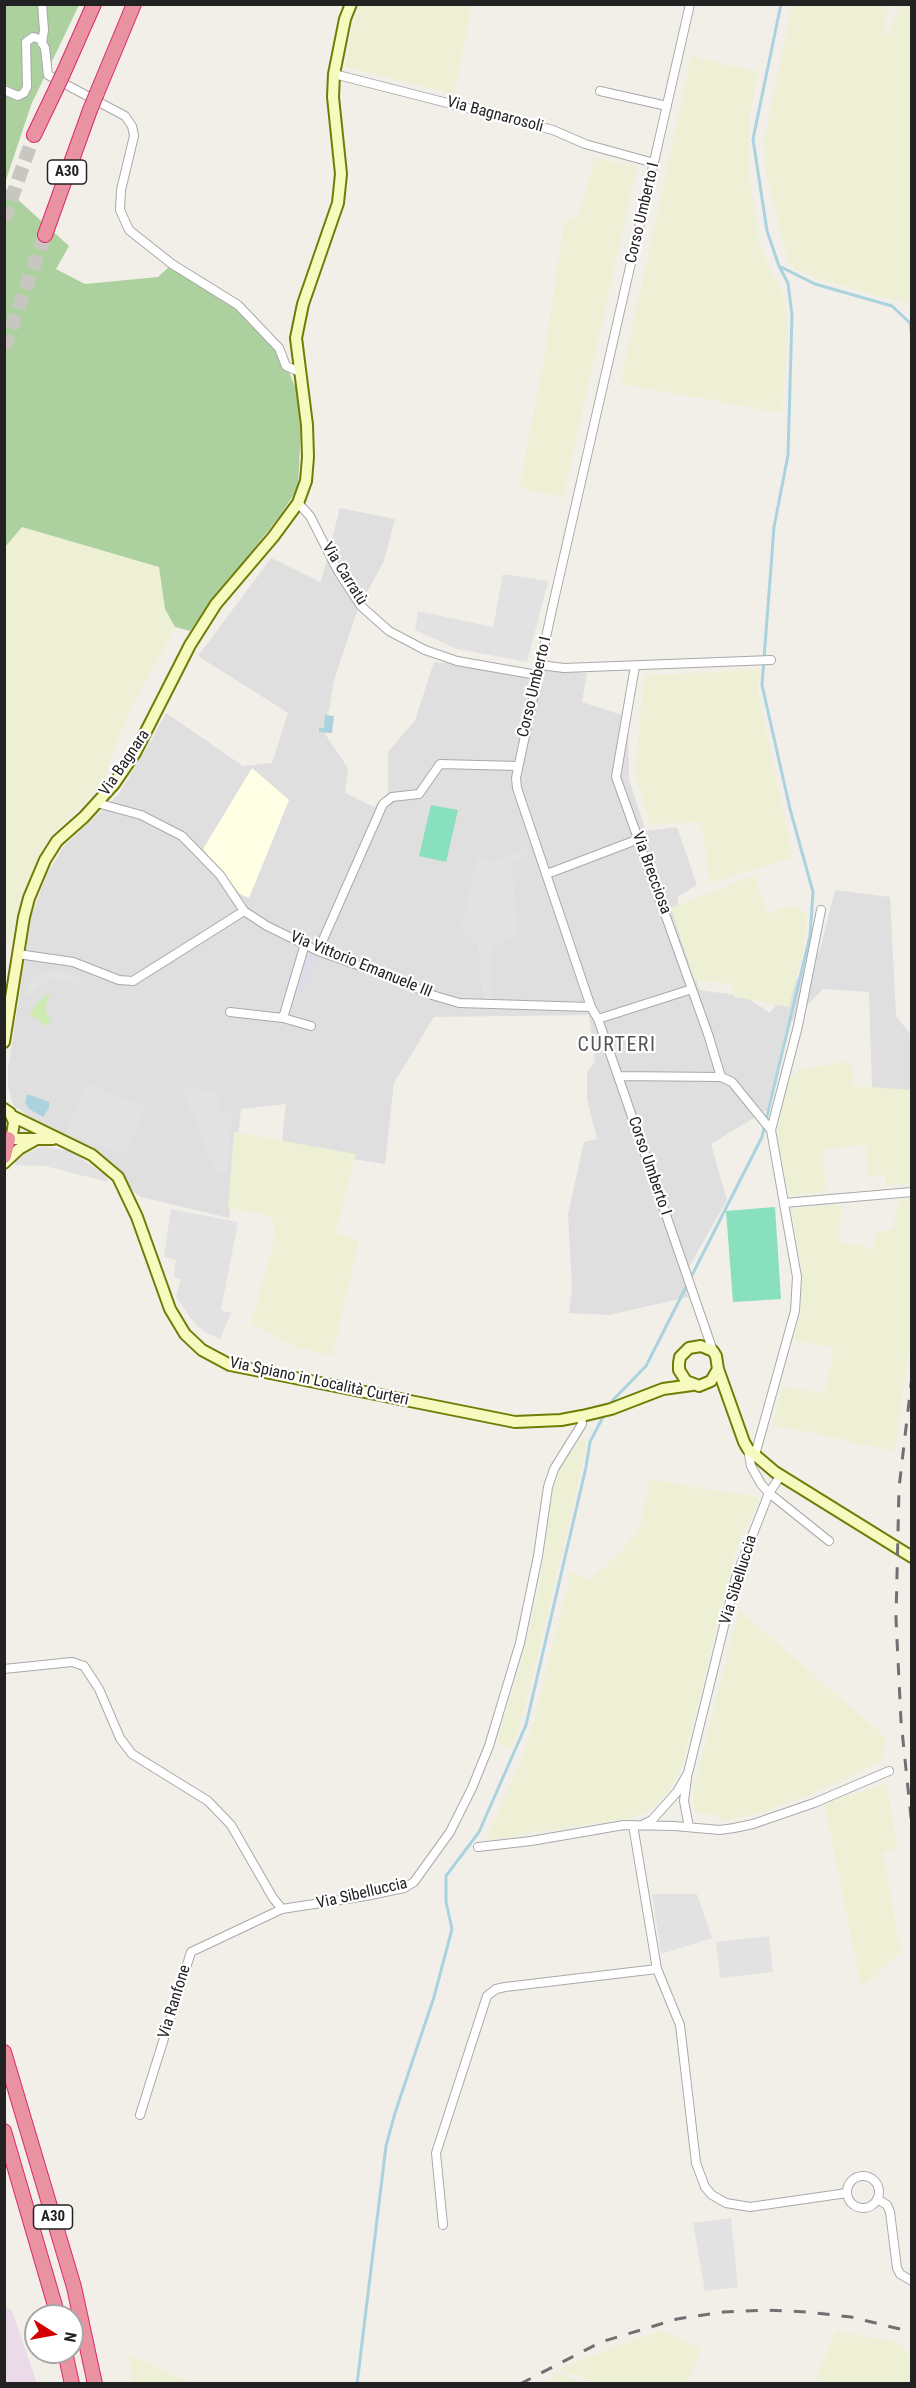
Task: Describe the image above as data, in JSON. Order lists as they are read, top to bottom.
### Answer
{
  "streets": {
    "highway": ["A30"],
    "main road": ["Via Bagnara", "Via Spiano in Località Curteri"],
    "street": [
      "Via Bagnarosoli",
      "Corso Umberto I",
      "Via Carratù",
      "Via Brecciosa",
      "Via Vittorio Emanuele III",
      "Via Sibelluccia",
      "Via Ranfone"
    ]
  },
  "crossings": [
    ["Via Bagnarosoli", "Corso Umberto I"],
    ["Via Bagnarosoli", "Via Bagnara"],
    ["Corso Umberto I", "Via Carratù"],
    ["Corso Umberto I", "Via Vittorio Emanuele III"],
    ["Corso Umberto I", "Via Spiano in Località Curteri"],
    ["Via Carratù", "Via Bagnara"],
    ["Via Spiano in Località Curteri", "Via Sibelluccia"],
    ["Via Sibelluccia", "Via Ranfone"]
  ],
  "districts": ["CURTERI"],
  "north": "right"
}
